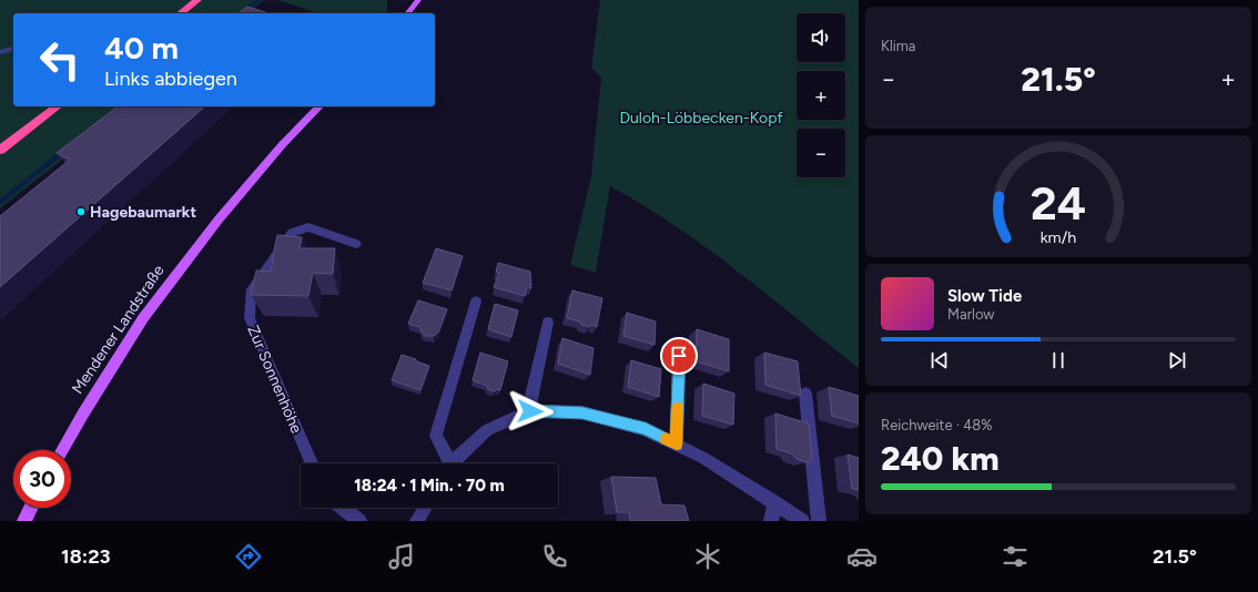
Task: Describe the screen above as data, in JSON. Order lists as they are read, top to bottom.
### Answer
{
  "streets": {
    "main road": ["Mendener Landstraße"],
    "street": ["Zur Sonnenhöhe"]
  },
  "parks": ["Duloh-Löbbecken-Kopf"],
  "places": ["Hagebaumarkt"],
  "page": {
    "tile": [
      "Klima",
      ["Reichweite · 48%", "240 km"]
    ],
    "map_buttons": ["+", "−"],
    "turn": ["40 m", "Links abbiegen"],
    "heat": ["−", "21.5°", "+"],
    "song": ["Slow Tide", "Marlow"],
    "limit": "30",
    "trip": "18:24 · 1 Min. · 70 m",
    "tabs": ["18:23", "21.5°"],
    "gauge": ["24", "km/h"]
  }
}
